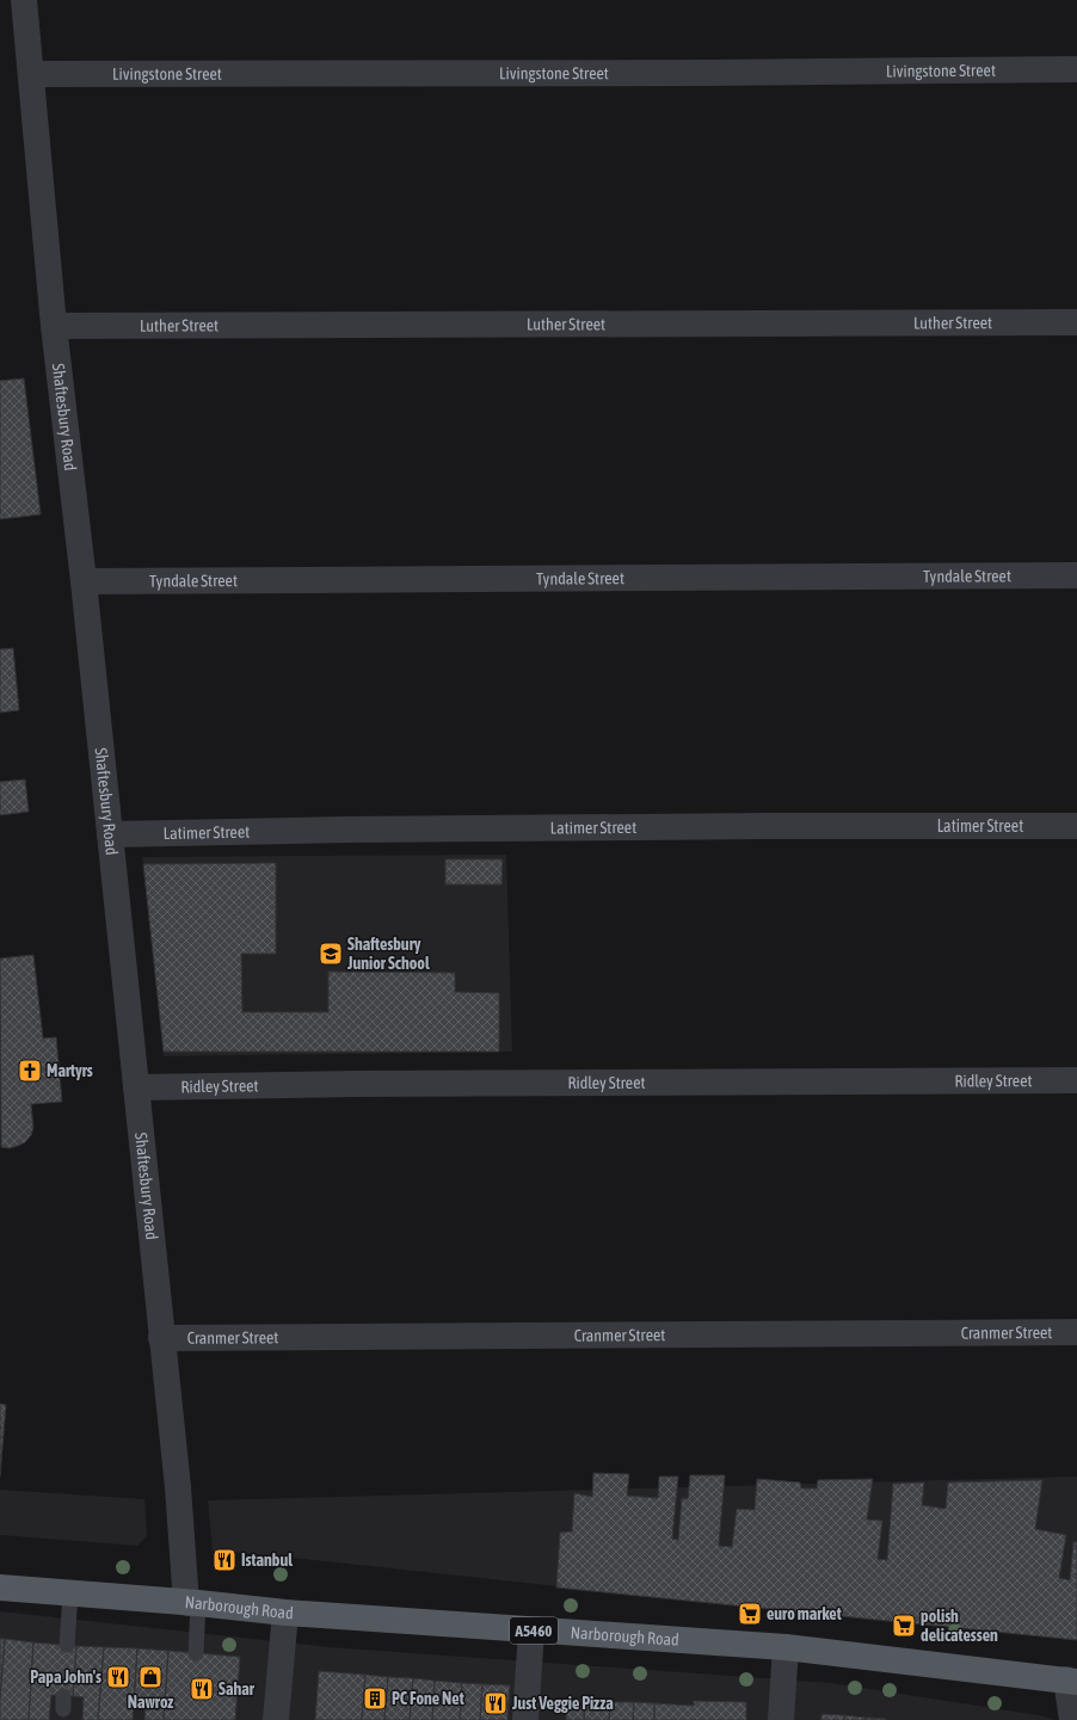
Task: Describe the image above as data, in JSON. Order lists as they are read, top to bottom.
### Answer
{
  "streets": {
    "main road": ["Narborough Road", "A5460"],
    "street": [
      "Livingstone Street",
      "Luther Street",
      "Shaftesbury Road",
      "Tyndale Street",
      "Latimer Street",
      "Ridley Street",
      "Cranmer Street"
    ]
  },
  "crossings": [
    ["Livingstone Street", "Shaftesbury Road"],
    ["Luther Street", "Shaftesbury Road"],
    ["Shaftesbury Road", "Tyndale Street"],
    ["Shaftesbury Road", "Latimer Street"],
    ["Shaftesbury Road", "Ridley Street"],
    ["Shaftesbury Road", "Cranmer Street"],
    ["Shaftesbury Road", "Narborough Road"]
  ],
  "places": {
    "school or university": ["Shaftesbury Junior School"],
    "church": ["Martyrs"],
    "restaurant": [
      "Istanbul",
      "Papa John's",
      "Sahar",
      "Just Veggie Pizza"
    ],
    "supermarket": ["euro market", "polish delicatessen"],
    "shop": ["Nawroz"],
    "building": ["PC Fone Net"]
  }
}
